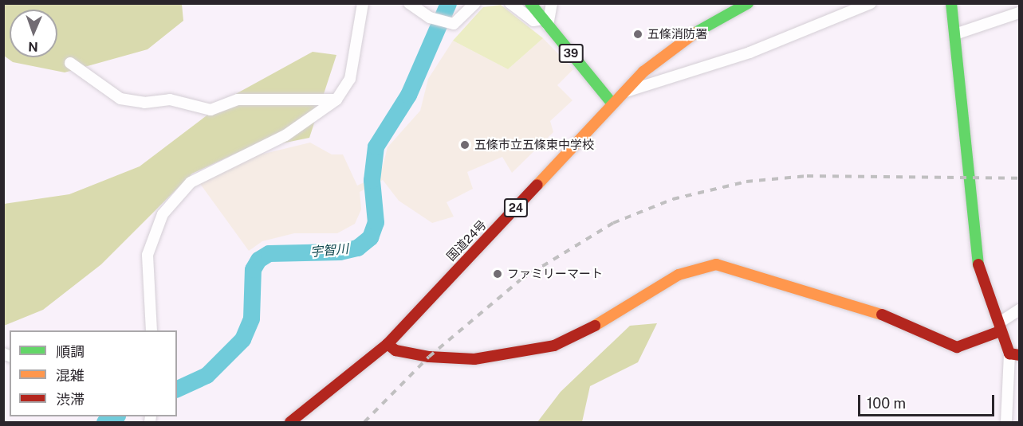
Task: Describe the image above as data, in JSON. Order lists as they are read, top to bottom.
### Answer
{
  "streets": {
    "main road": ["39", "24", "国道24号"]
  },
  "crossings": [
    ["39", "国道24号"]
  ],
  "water": ["宇智川"],
  "places": ["五條消防署", "五條市立五條東中学校", "ファミリーマート"],
  "legend": ["順調", "混雑", "渋滞"],
  "scale_bar": "100 m",
  "north": "bottom"
}
